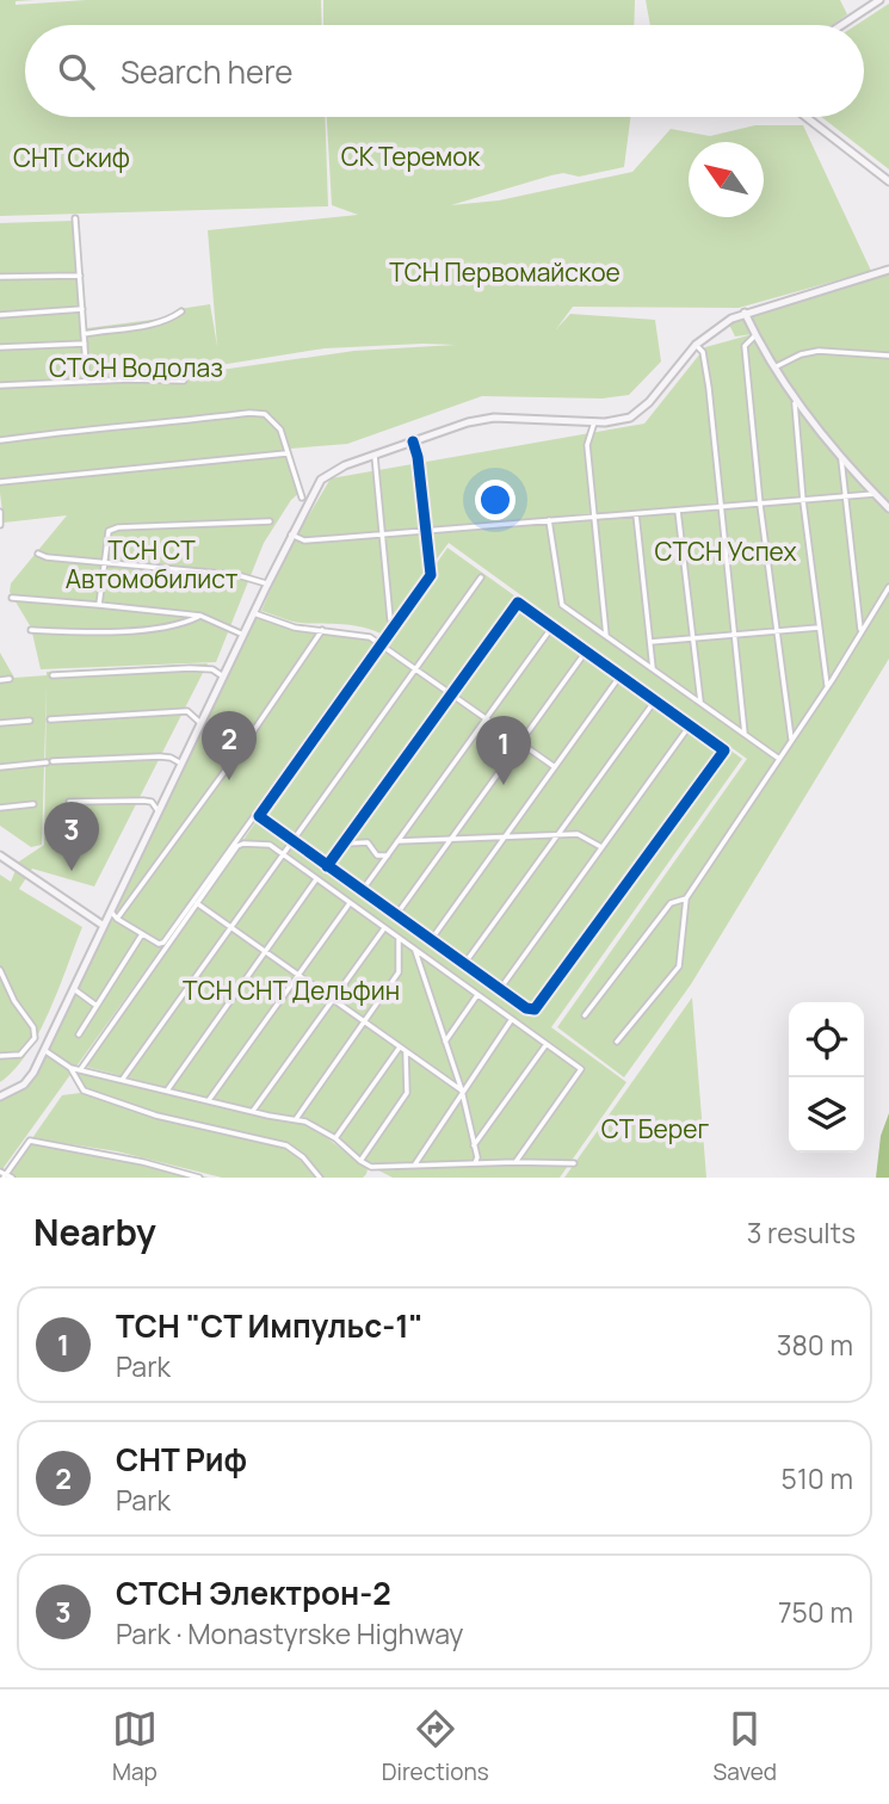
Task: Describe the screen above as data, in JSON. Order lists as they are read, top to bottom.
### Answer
{
  "parks": [
    "СК Теремок",
    "СНТ Скиф",
    "ТСН Первомайское",
    "СТСН Водолаз",
    "ТСН СТ Автомобилист",
    "СТСН Успех",
    "ТСН СНТ Дельфин",
    "СТ Берег"
  ],
  "north": "top left",
  "page": {
    "search": "Search here",
    "pins": ["2", "1", "3"],
    "heading": ["Nearby", "3 results"],
    "list": [
      {
        "mark": "1",
        "name": "ТСН \"СТ Импульс-1\"",
        "note": "Park",
        "value": "380 m"
      },
      {
        "mark": "2",
        "name": "СНТ Риф",
        "note": "Park",
        "value": "510 m"
      },
      {
        "mark": "3",
        "name": "СТСН Электрон-2",
        "note": "Park · Monastyrske Highway",
        "value": "750 m"
      }
    ],
    "nav": ["Map", "Directions", "Saved"]
  }
}
